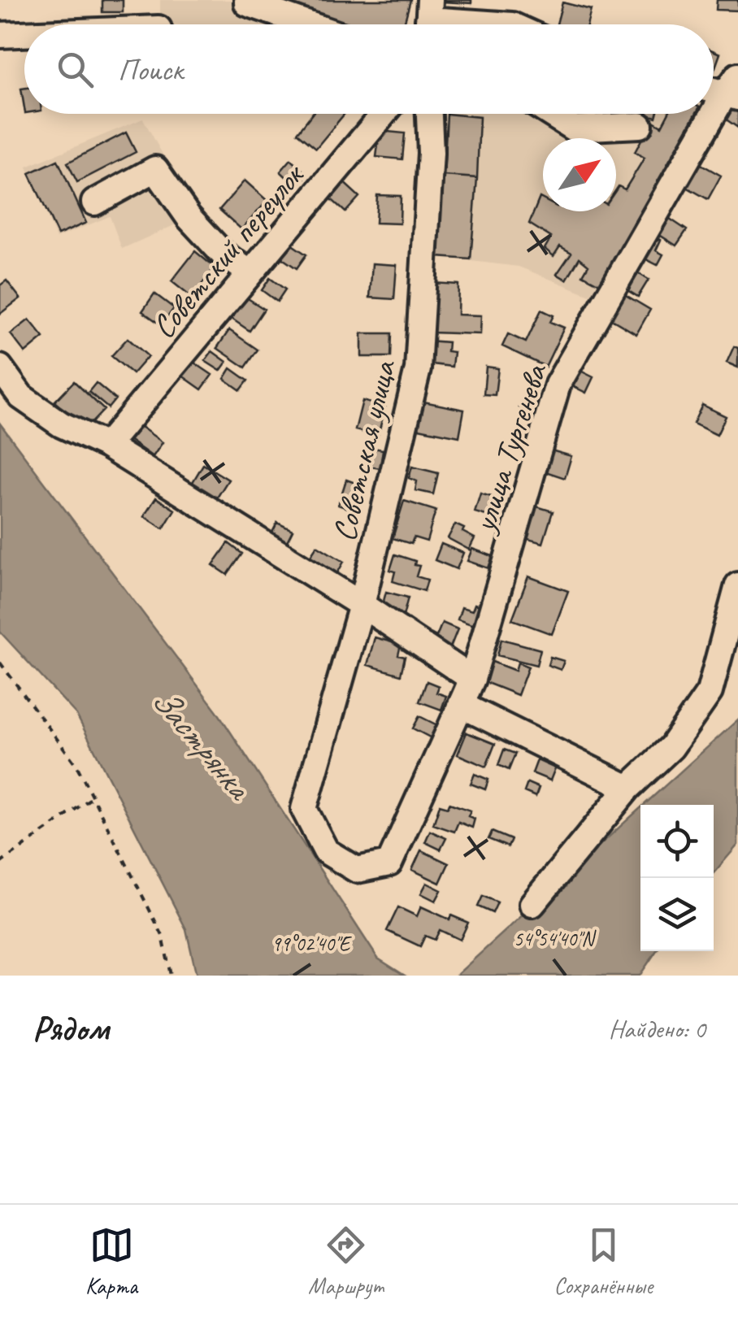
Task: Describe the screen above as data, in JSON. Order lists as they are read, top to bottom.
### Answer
{
  "streets": {
    "street": ["Советский переулок", "улица Тургенева", "Советская улица"]
  },
  "crossings": [
    ["улица Тургенева", "Советская улица"]
  ],
  "water": ["Застрянка"],
  "north": "top right",
  "page": {
    "search": "Поиск",
    "heading": ["Рядом", "Найдено: 0"],
    "nav": ["Карта", "Маршрут", "Сохранённые"]
  },
  "coordinates": ["54°54'40\"N", "99°02'40\"E"]
}
